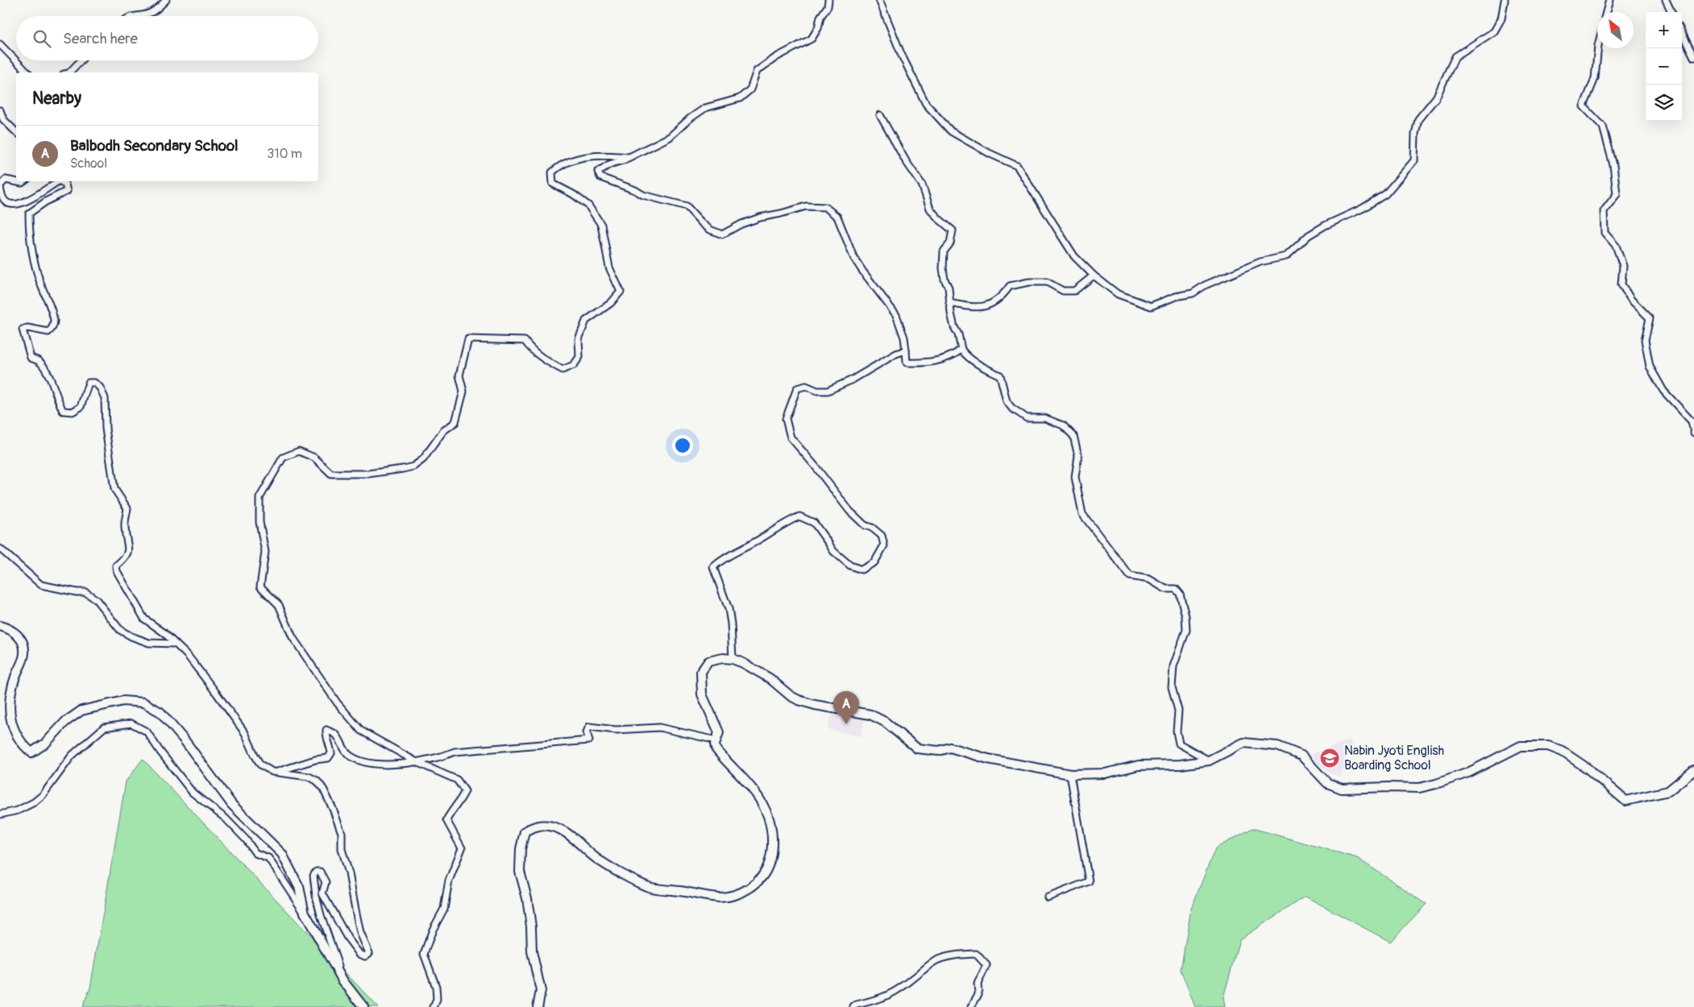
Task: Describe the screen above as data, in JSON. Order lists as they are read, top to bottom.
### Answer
{
  "places": {
    "school or university": ["Nabin Jyoti English Boarding School"]
  },
  "north": "top left",
  "page": {
    "map_buttons": ["+", "−"],
    "search": "Search here",
    "heading": "Nearby",
    "list": [
      {
        "mark": "A",
        "name": "Balbodh Secondary School",
        "note": "School",
        "value": "310 m"
      }
    ],
    "pins": "A"
  }
}
